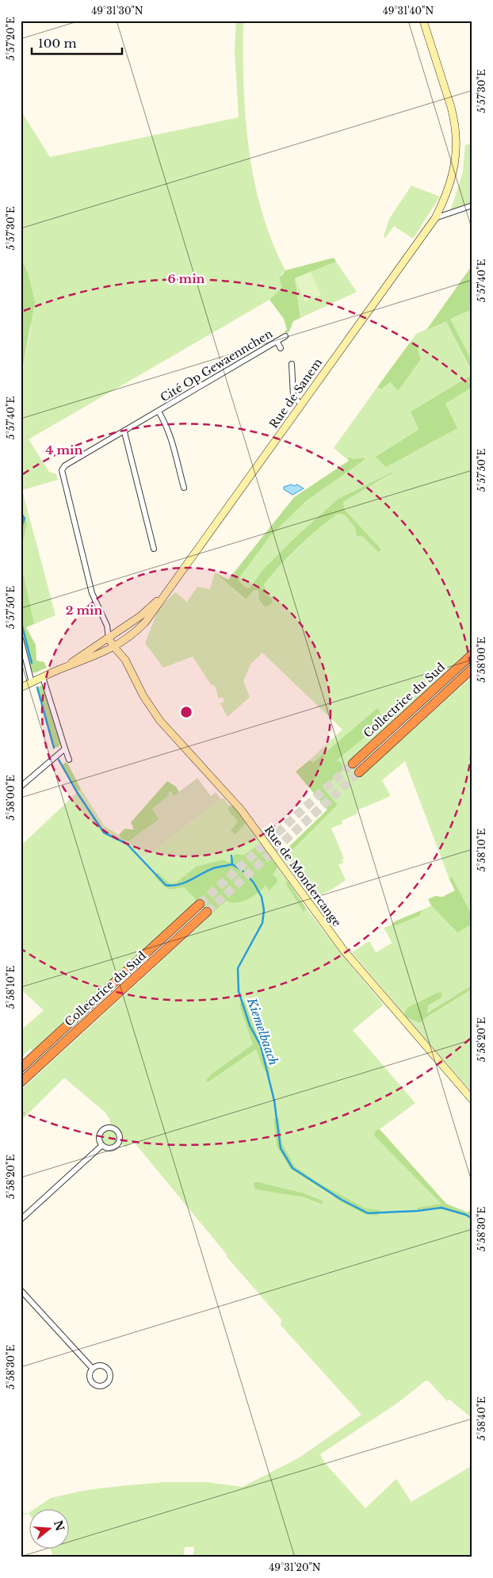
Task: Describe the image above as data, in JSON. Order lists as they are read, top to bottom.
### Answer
{
  "streets": {
    "highway": ["Collectrice du Sud"],
    "main road": ["Rue de Sanem", "Rue de Mondercange"],
    "street": ["Cité Op Gewaennchen"]
  },
  "crossings": [
    ["Cité Op Gewaennchen", "Rue de Sanem"],
    ["Cité Op Gewaennchen", "Rue de Mondercange"],
    ["Rue de Sanem", "Rue de Mondercange"]
  ],
  "water": ["Kiemelbaach"],
  "scale_bar": "100 m",
  "north": "right",
  "coordinates": [
    "49°31'30\"N",
    "49°31'40\"N",
    "5°57'20\"E",
    "5°57'30\"E",
    "5°57'40\"E",
    "5°57'50\"E",
    "5°58'00\"E",
    "5°58'10\"E",
    "5°58'20\"E",
    "5°58'30\"E",
    "5°58'40\"E",
    "49°31'20\"N"
  ],
  "rings": ["6 min", "4 min", "2 min"]
}
